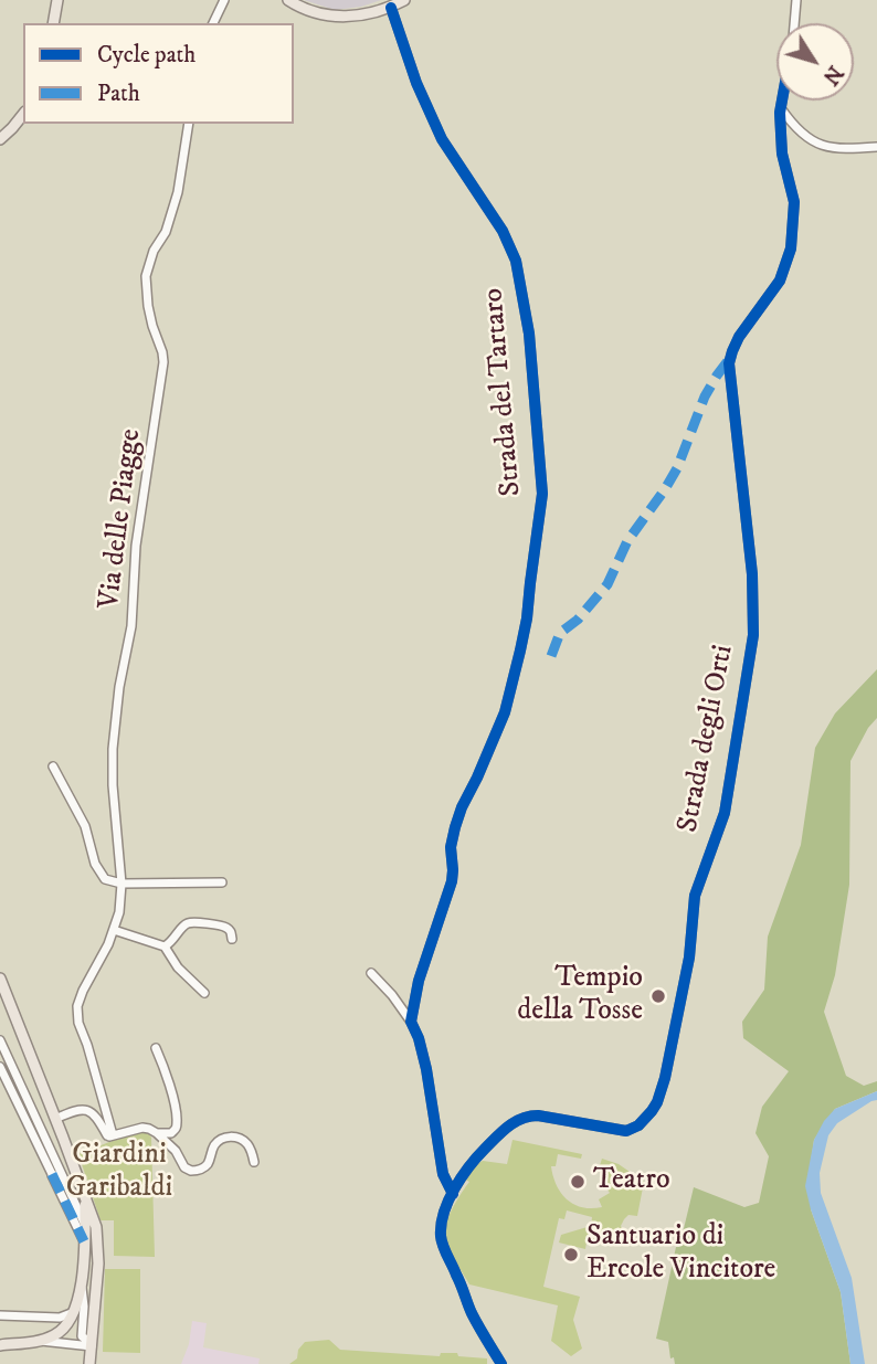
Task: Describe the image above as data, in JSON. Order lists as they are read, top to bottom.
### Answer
{
  "streets": {
    "street": ["Strada del Tartaro", "Via delle Piagge", "Strada degli Orti"]
  },
  "crossings": [
    ["Strada del Tartaro", "Strada degli Orti"]
  ],
  "parks": ["Giardini Garibaldi"],
  "places": ["Tempio della Tosse", "Teatro", "Santuario di Ercole Vincitore"],
  "legend": ["Cycle path", "Path"],
  "north": "bottom right"
}
